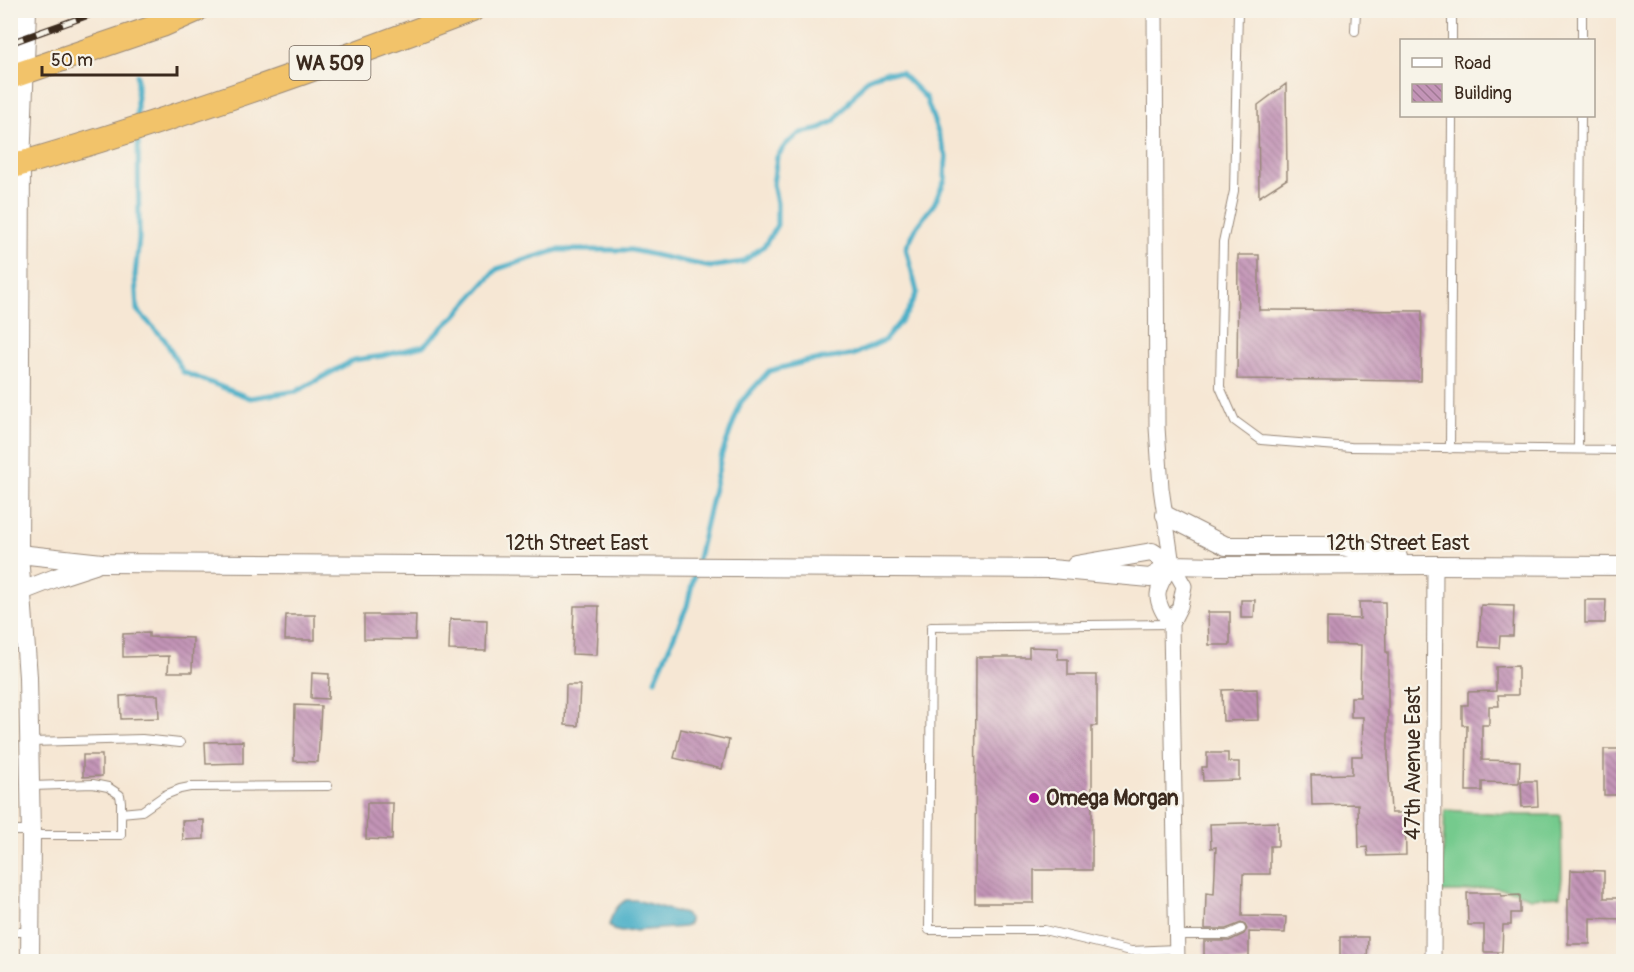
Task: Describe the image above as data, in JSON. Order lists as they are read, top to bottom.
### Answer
{
  "streets": {
    "highway": ["WA 509"],
    "street": ["12th Street East", "47th Avenue East"]
  },
  "crossings": [
    ["12th Street East", "47th Avenue East"]
  ],
  "places": ["Omega Morgan"],
  "legend": ["Road", "Building"],
  "scale_bar": "50 m"
}
